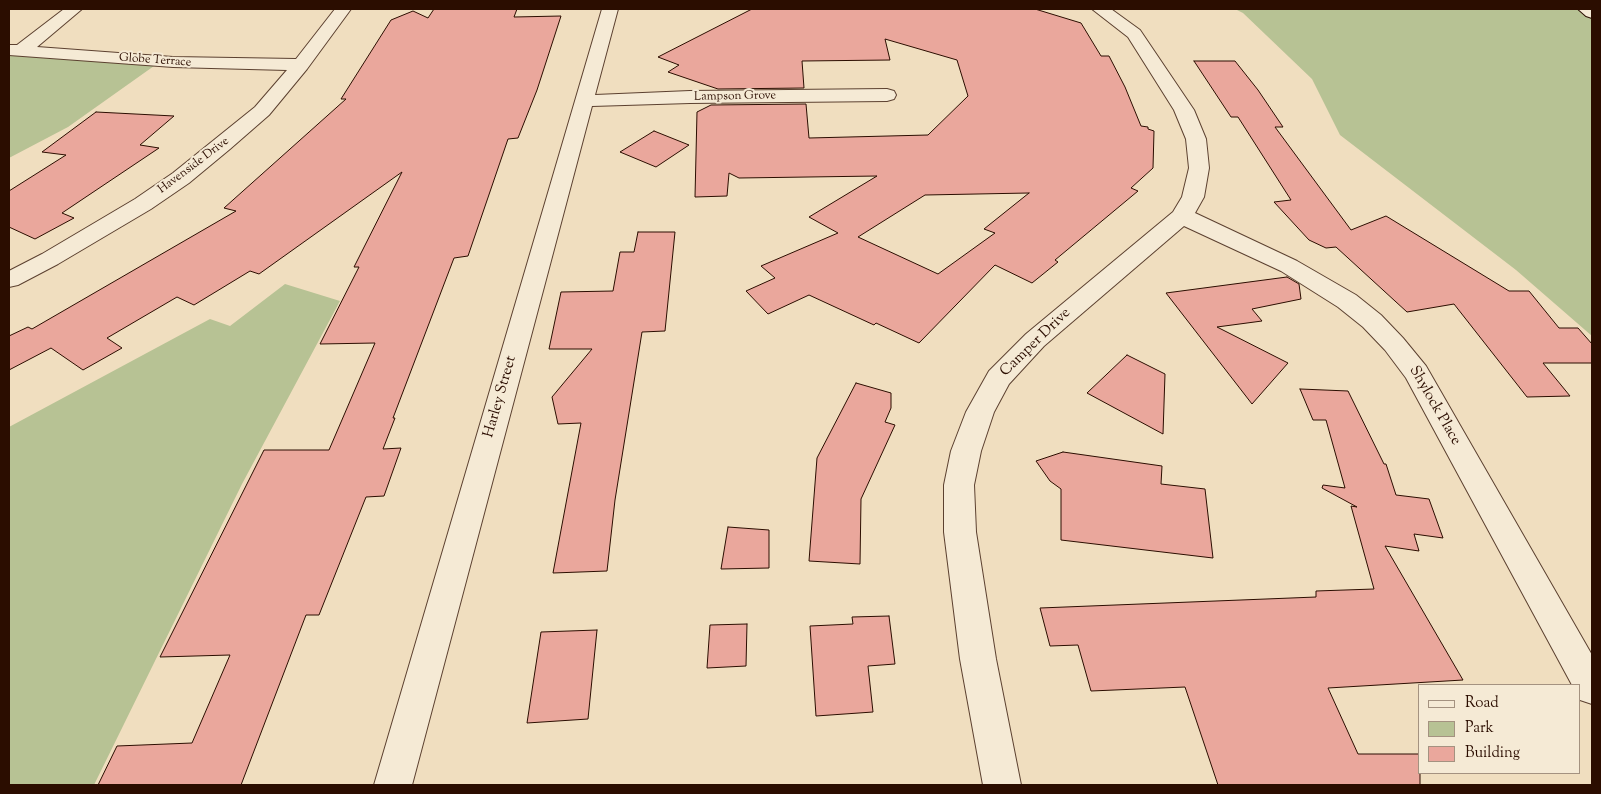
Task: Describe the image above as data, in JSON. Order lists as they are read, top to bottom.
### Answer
{
  "streets": {
    "street": [
      "Globe Terrace",
      "Lampson Grove",
      "Havenside Drive",
      "Camper Drive",
      "Harley Street",
      "Shylock Place"
    ]
  },
  "crossings": [
    ["Globe Terrace", "Havenside Drive"],
    ["Lampson Grove", "Harley Street"],
    ["Camper Drive", "Shylock Place"]
  ],
  "legend": ["Road", "Park", "Building"]
}
